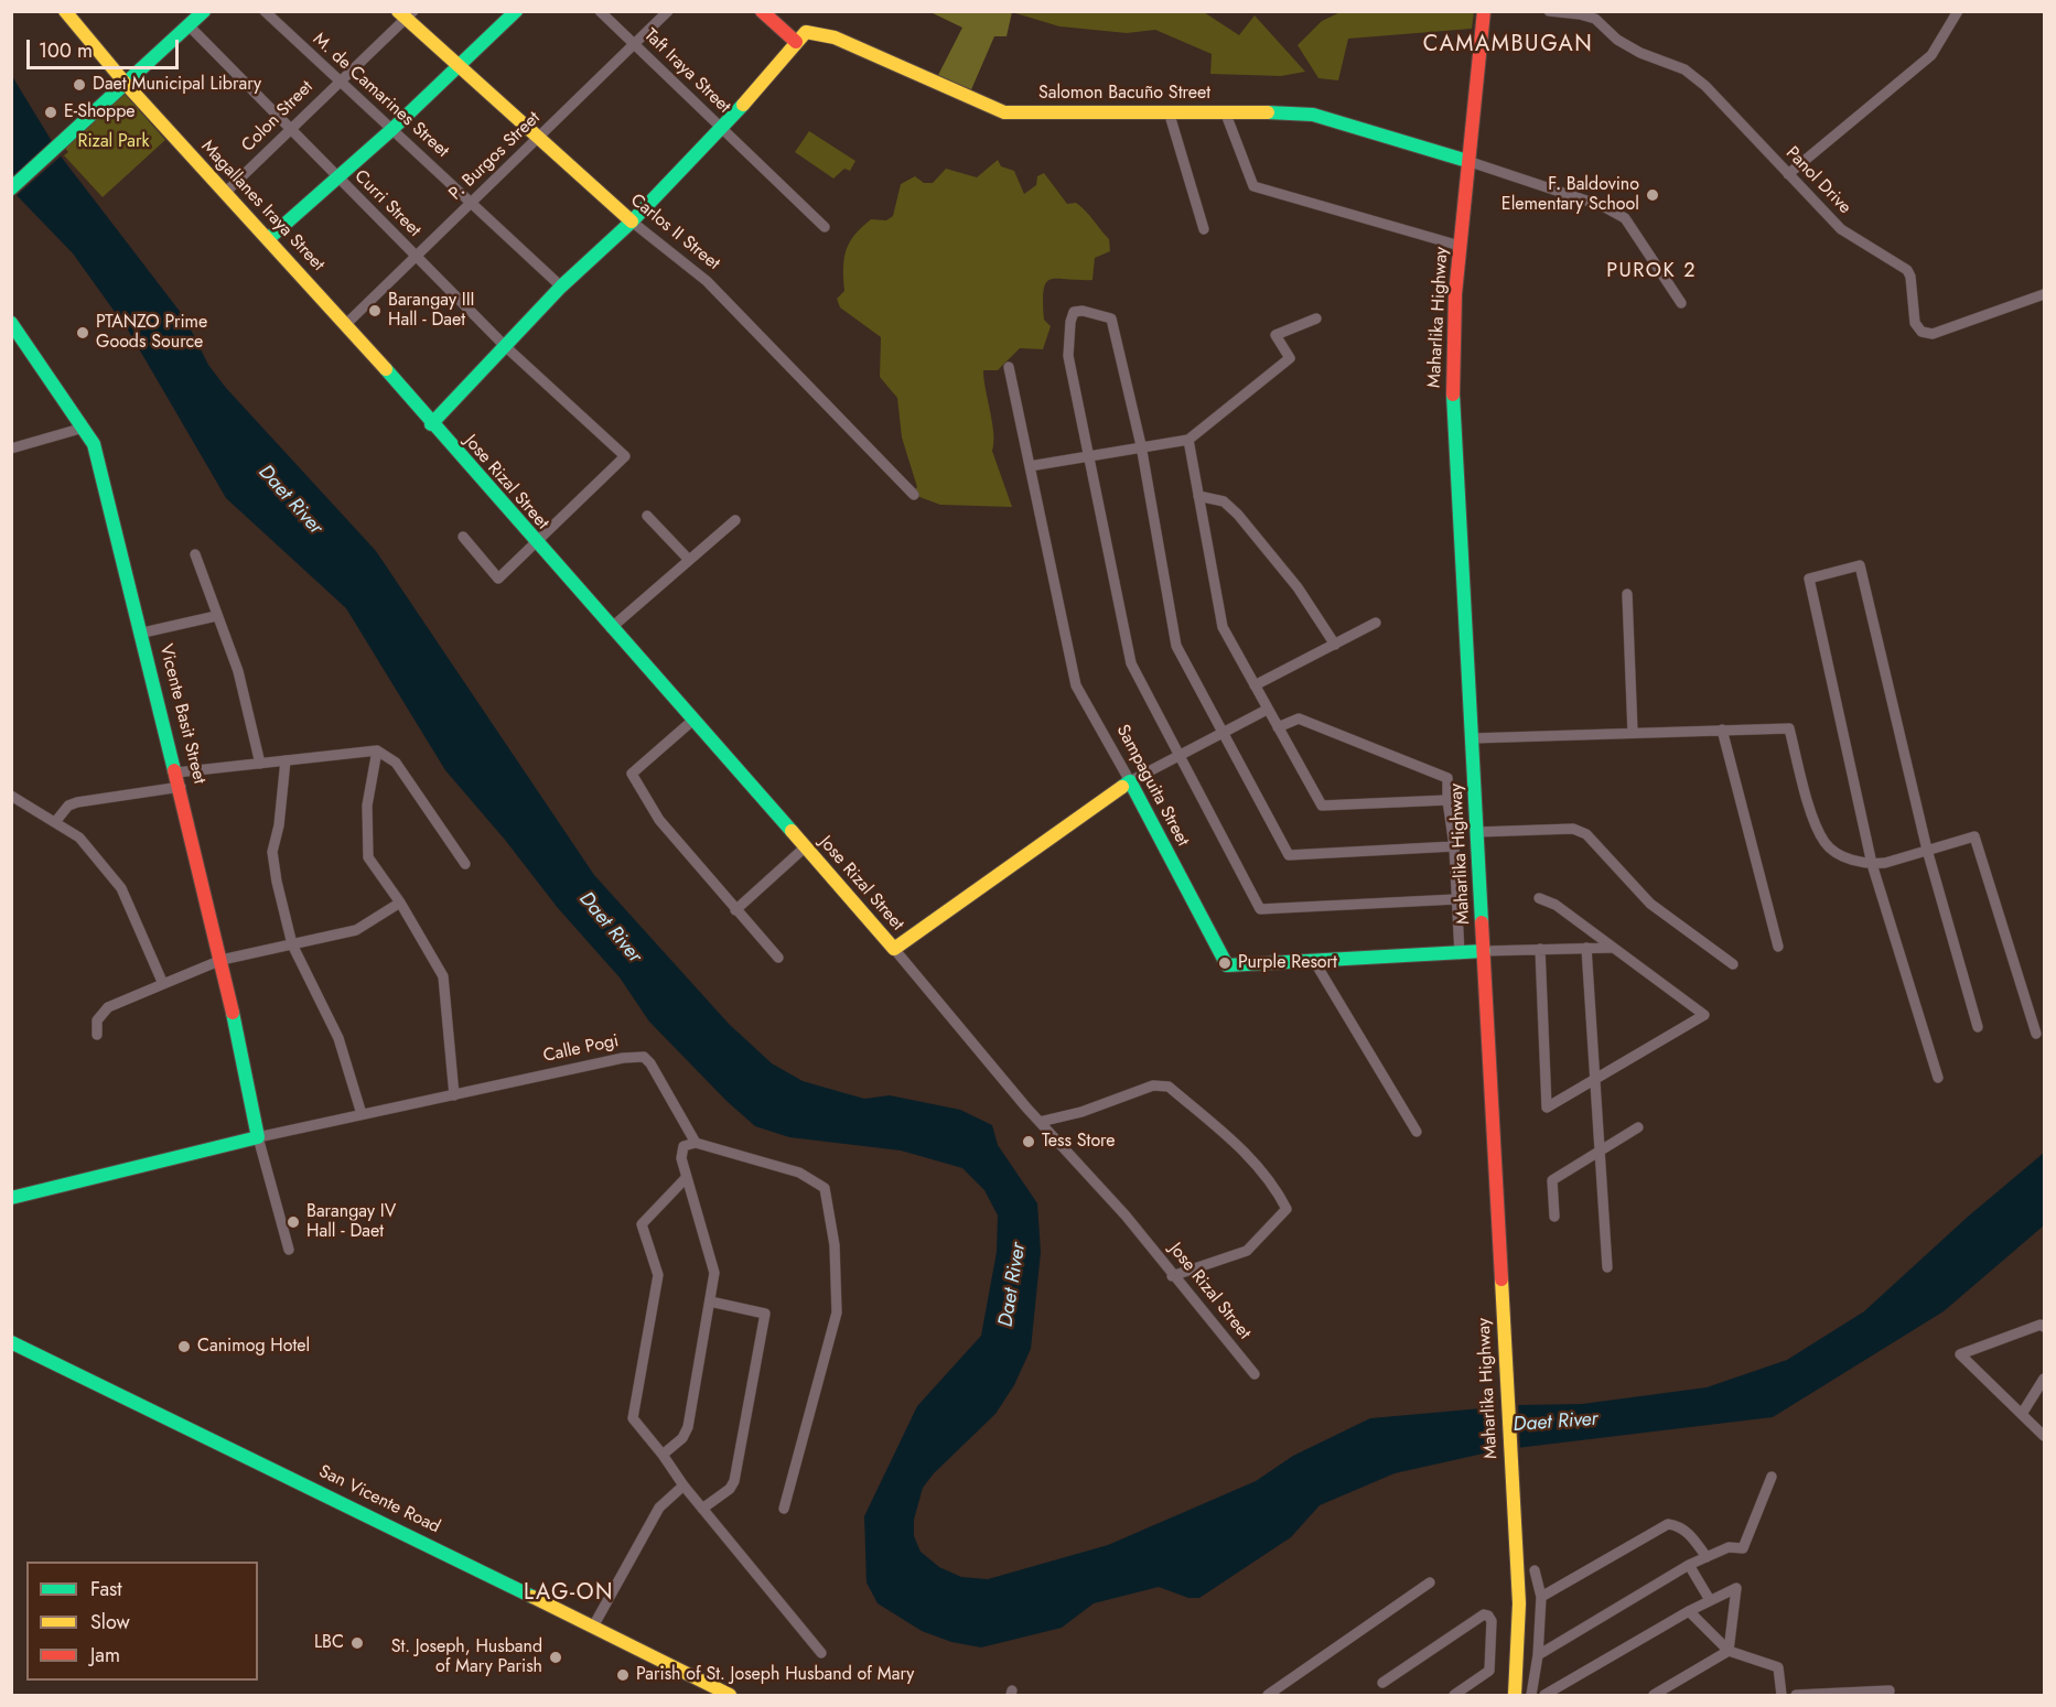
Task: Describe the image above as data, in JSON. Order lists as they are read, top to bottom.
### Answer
{
  "streets": {
    "main road": [
      "Salomon Bacuño Street",
      "Magallanes Iraya Street",
      "Carlos II Street",
      "Maharlika Highway",
      "Jose Rizal Street",
      "Vicente Basit Street",
      "Sampaguita Street",
      "Calle Pogi",
      "San Vicente Road"
    ],
    "street": [
      "Taft Iraya Street",
      "M. de Camarines Street",
      "Colon Street",
      "P. Burgos Street",
      "Panol Drive",
      "Curri Street"
    ]
  },
  "crossings": [
    ["Taft Iraya Street", "P. Burgos Street"],
    ["Salomon Bacuño Street", "Maharlika Highway"],
    ["M. de Camarines Street", "Colon Street"],
    ["M. de Camarines Street", "P. Burgos Street"],
    ["Colon Street", "Curri Street"],
    ["Colon Street", "Magallanes Iraya Street"],
    ["Colon Street", "Carlos II Street"],
    ["P. Burgos Street", "Curri Street"],
    ["P. Burgos Street", "Magallanes Iraya Street"],
    ["P. Burgos Street", "Carlos II Street"],
    ["Curri Street", "Jose Rizal Street"],
    ["Magallanes Iraya Street", "Jose Rizal Street"],
    ["Maharlika Highway", "Sampaguita Street"],
    ["Vicente Basit Street", "Calle Pogi"]
  ],
  "districts": ["CAMAMBUGAN", "PUROK 2", "LAG-ON"],
  "water": ["Daet River"],
  "parks": ["Rizal Park"],
  "places": [
    "Daet Municipal Library",
    "E-Shoppe",
    "F. Baldovino Elementary School",
    "Barangay III Hall - Daet",
    "PTANZO Prime Goods Source",
    "Purple Resort",
    "Tess Store",
    "Barangay IV Hall - Daet",
    "Canimog Hotel",
    "LBC",
    "St. Joseph, Husband of Mary Parish",
    "Parish of St. Joseph Husband of Mary"
  ],
  "legend": ["Fast", "Slow", "Jam"],
  "scale_bar": "100 m"
}
